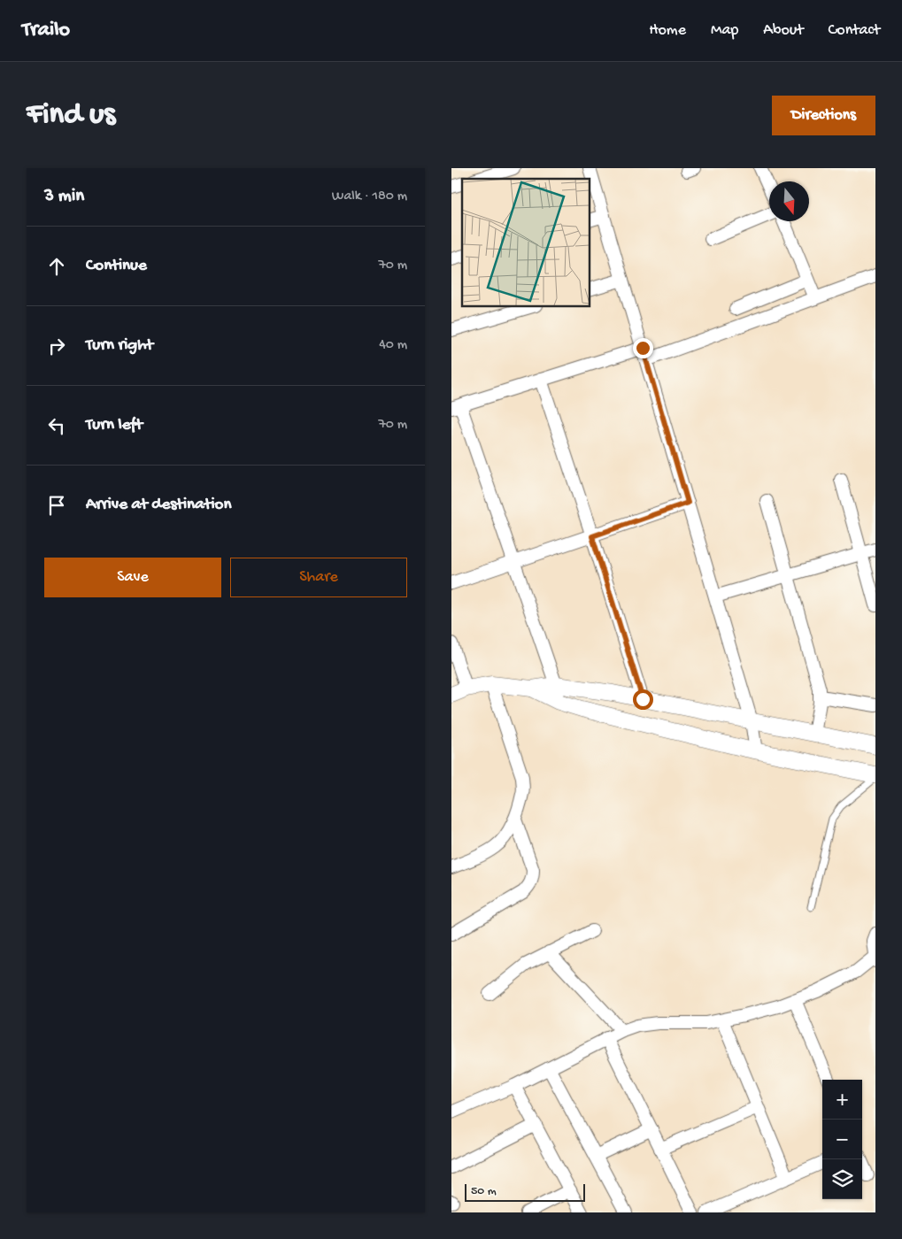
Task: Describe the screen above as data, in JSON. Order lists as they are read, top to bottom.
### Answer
{
  "scale_bar": "50 m",
  "north": "bottom",
  "page": {
    "header": "Trailo",
    "nav": [
      "Home",
      "Map",
      "About",
      "Contact"
    ],
    "buttons": [
      "Directions",
      ["Save", "Share"]
    ],
    "title": "Find us",
    "heading": ["3 min", "Walk · 180 m"],
    "list": [
      ["Continue", "70 m"],
      ["Turn right", "40 m"],
      ["Turn left", "70 m"],
      "Arrive at destination"
    ],
    "map_buttons": ["+", "−"],
    "scale": "50 m"
  }
}
